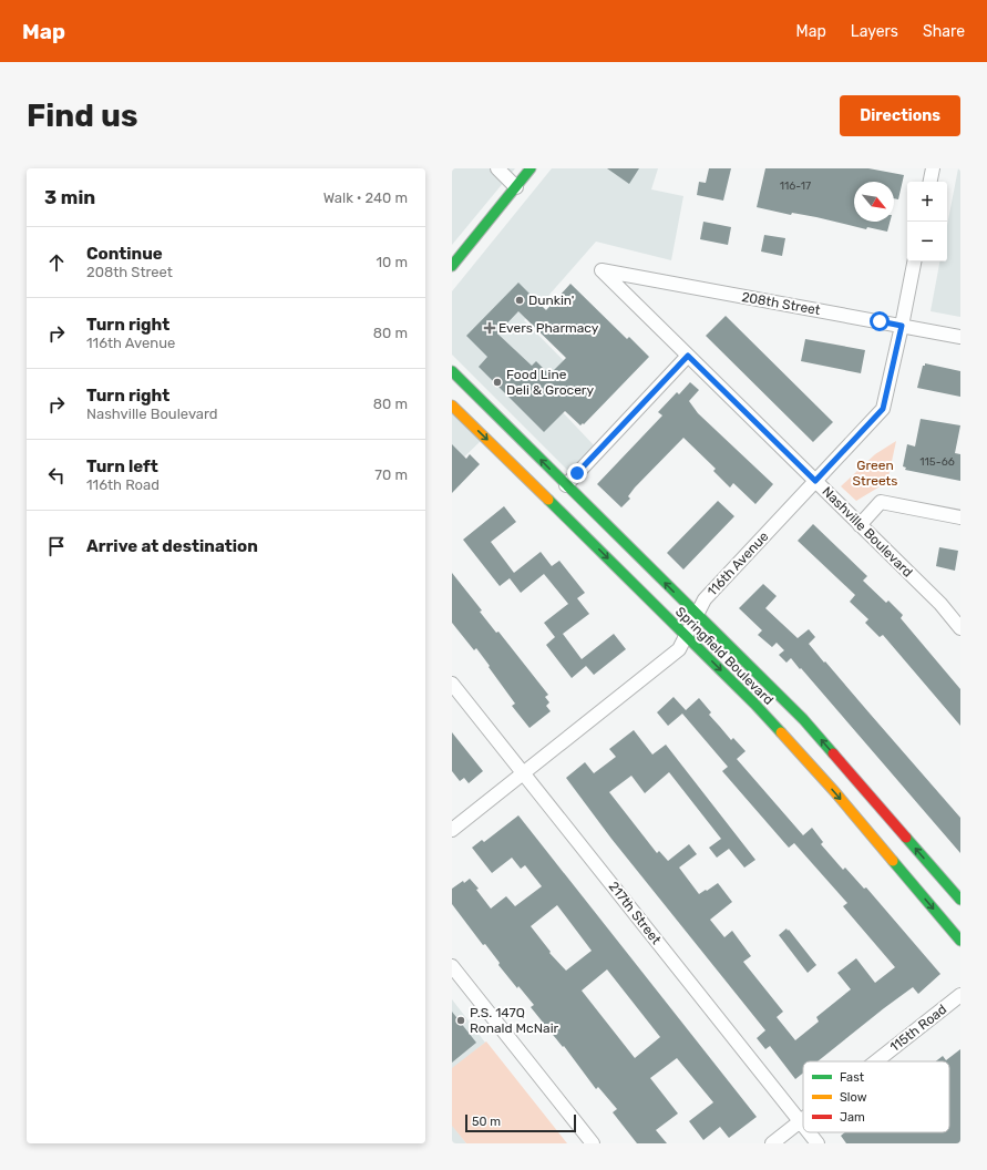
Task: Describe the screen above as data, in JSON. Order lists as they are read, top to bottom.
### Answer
{
  "streets": {
    "main road": ["Springfield Boulevard"],
    "street": [
      "208th Street",
      "Nashville Boulevard",
      "116th Avenue",
      "217th Street",
      "115th Road"
    ]
  },
  "crossings": [
    ["208th Street", "Nashville Boulevard"],
    ["208th Street", "116th Avenue"],
    ["Nashville Boulevard", "116th Avenue"],
    ["116th Avenue", "Springfield Boulevard"],
    ["116th Avenue", "217th Street"],
    ["217th Street", "115th Road"]
  ],
  "parks": ["Green Streets"],
  "places": {
    "other": ["Dunkin'", "Food Line Deli & Grocery", "P.S. 147Q Ronald McNair"],
    "health": ["Evers Pharmacy"]
  },
  "house_numbers": ["116-17", "115-66"],
  "legend": ["Fast", "Slow", "Jam"],
  "scale_bar": "50 m",
  "north": "bottom right",
  "page": {
    "header": "Map",
    "nav": ["Map", "Layers", "Share"],
    "buttons": "Directions",
    "title": "Find us",
    "heading": ["3 min", "Walk · 240 m"],
    "map_buttons": ["+", "−"],
    "list": [
      ["Continue", "208th Street", "10 m"],
      ["Turn right", "116th Avenue", "80 m"],
      ["Turn right", "Nashville Boulevard", "80 m"],
      ["Turn left", "116th Road", "70 m"],
      "Arrive at destination"
    ],
    "scale": "50 m"
  }
}
